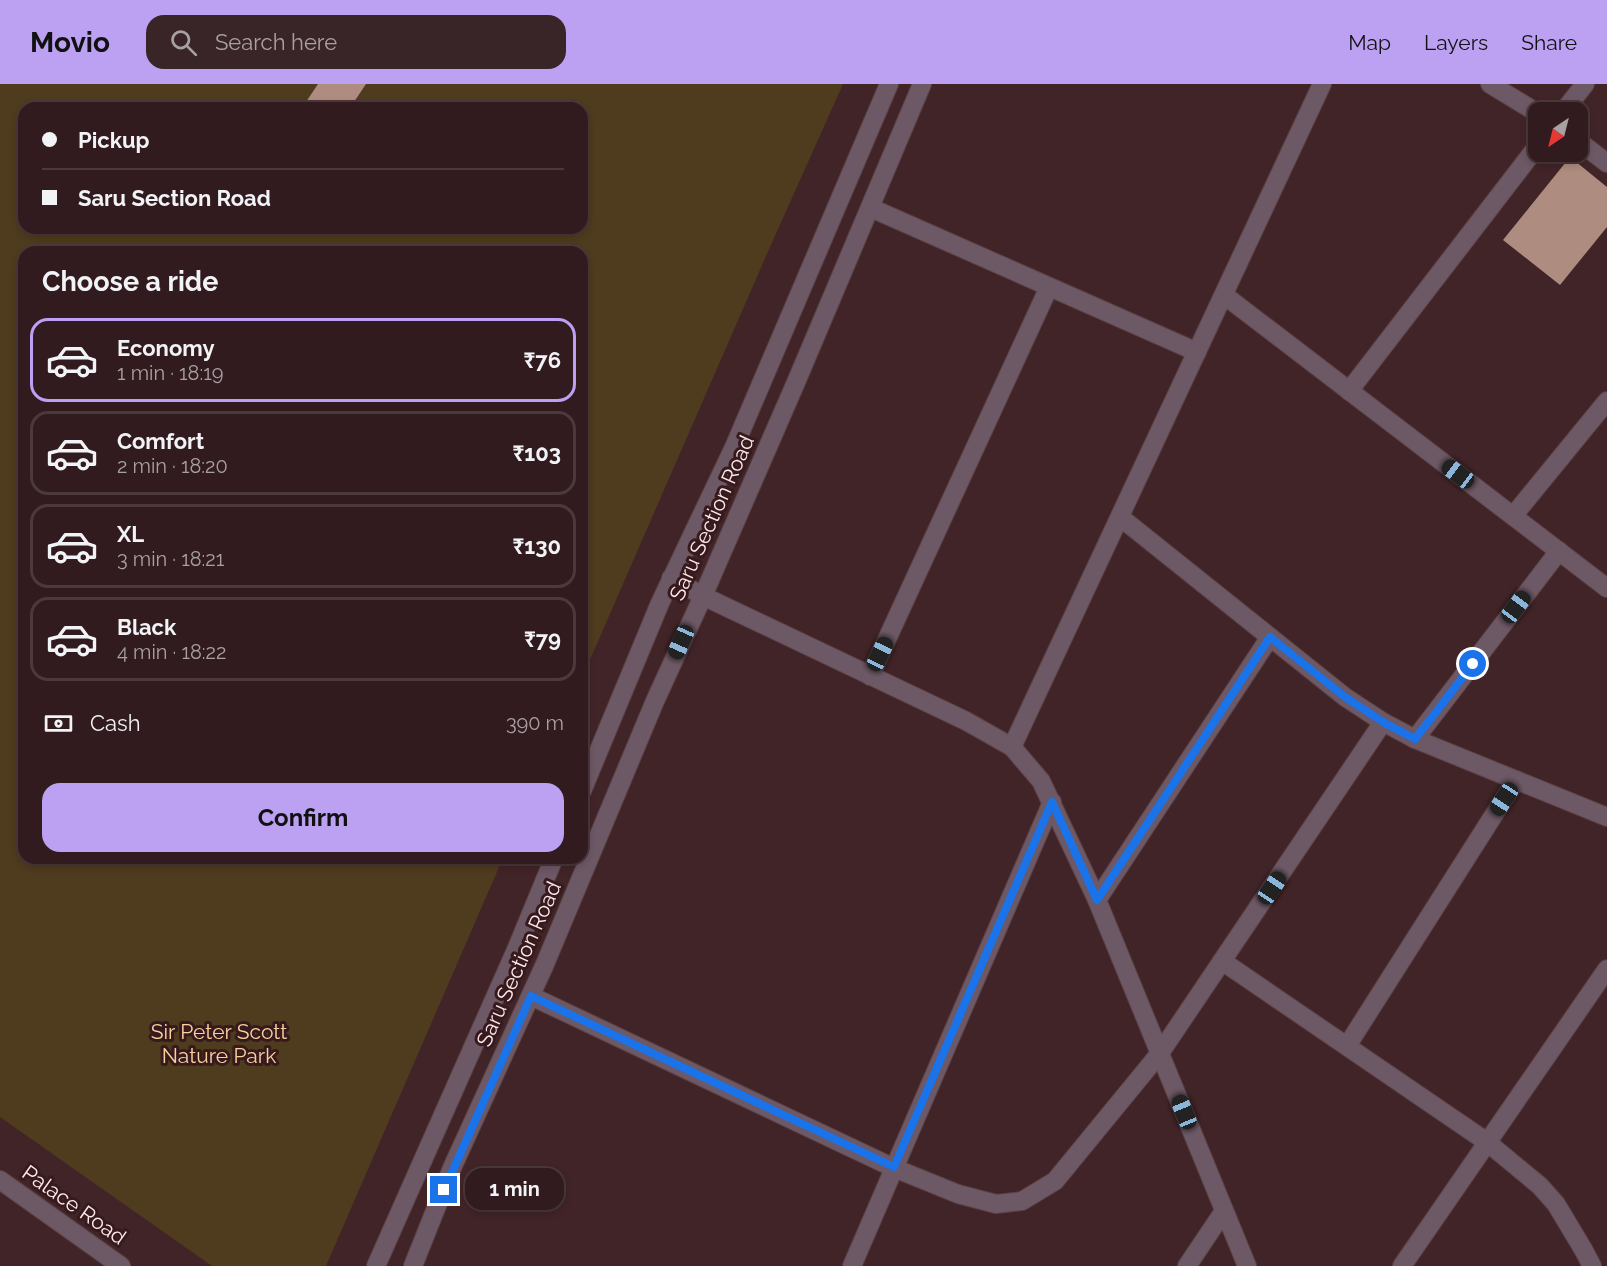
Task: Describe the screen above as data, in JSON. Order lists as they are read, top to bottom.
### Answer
{
  "streets": {
    "street": ["Saru Section Road", "Palace Road"]
  },
  "parks": ["Sir Peter Scott Nature Park"],
  "north": "bottom left",
  "page": {
    "header": "Movio",
    "search": "Search here",
    "nav": ["Map", "Layers", "Share"],
    "banner": ["Pickup", "Saru Section Road"],
    "heading": "Choose a ride",
    "list": [
      {
        "name": "Economy",
        "note": "1 min · 18:19",
        "value": "₹76"
      },
      {
        "name": "Comfort",
        "note": "2 min · 18:20",
        "value": "₹103"
      },
      {
        "name": "XL",
        "note": "3 min · 18:21",
        "value": "₹130"
      },
      {
        "name": "Black",
        "note": "4 min · 18:22",
        "value": "₹79"
      }
    ],
    "pay": ["Cash", "390 m"],
    "buttons": "Confirm",
    "bubble": "1 min"
  }
}
